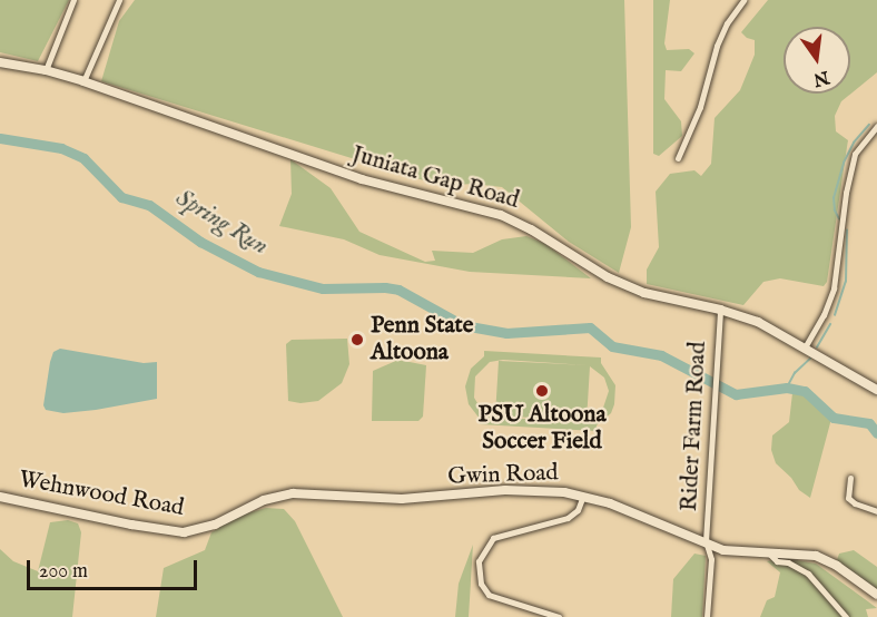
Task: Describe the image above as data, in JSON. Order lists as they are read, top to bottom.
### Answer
{
  "streets": {
    "main road": ["Juniata Gap Road", "Gwin Road", "Wehnwood Road"],
    "street": ["Rider Farm Road"]
  },
  "crossings": [
    ["Juniata Gap Road", "Rider Farm Road"],
    ["Rider Farm Road", "Gwin Road"],
    ["Gwin Road", "Wehnwood Road"]
  ],
  "water": ["Spring Run"],
  "places": ["Penn State Altoona", "PSU Altoona Soccer Field"],
  "scale_bar": "200 m",
  "north": "bottom"
}
